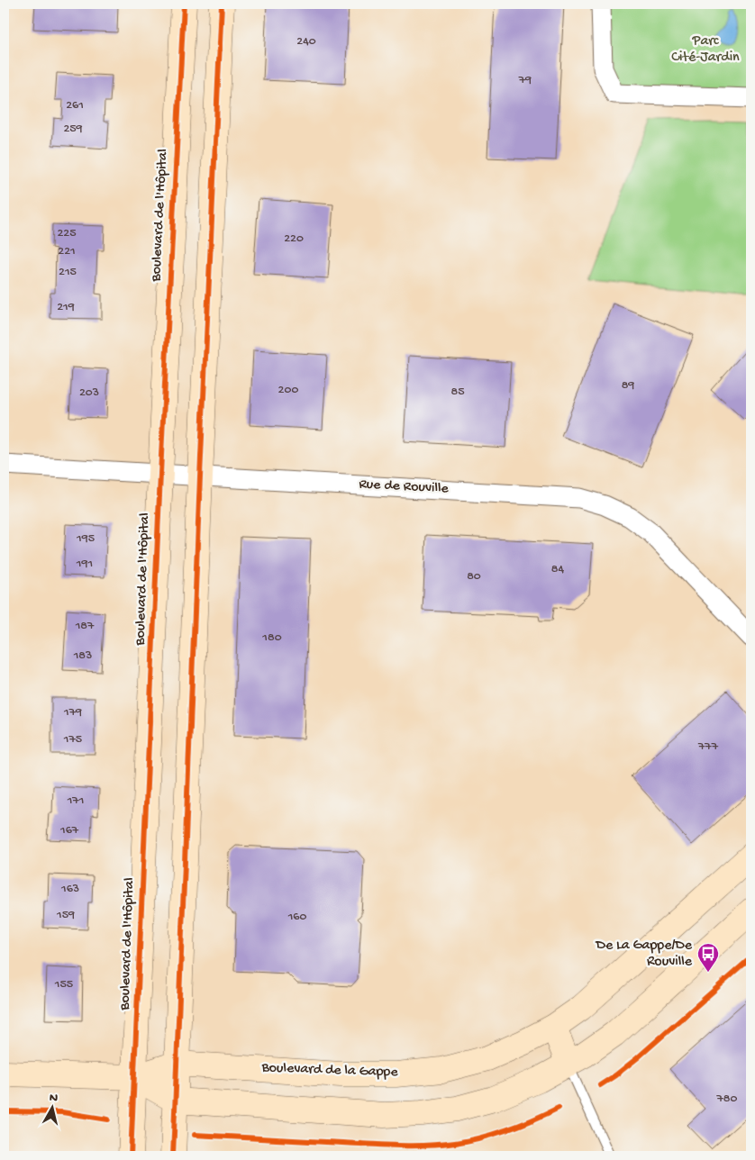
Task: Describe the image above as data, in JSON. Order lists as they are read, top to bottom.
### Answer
{
  "streets": {
    "main road": ["Boulevard de l'Hôpital", "Boulevard de la Gappe"],
    "street": ["Rue de Rouville"]
  },
  "crossings": [
    ["Boulevard de l'Hôpital", "Rue de Rouville"],
    ["Boulevard de l'Hôpital", "Boulevard de la Gappe"]
  ],
  "parks": ["Parc Cité-Jardin"],
  "places": {
    "bus stop": ["De La Gappe/De Rouville"]
  },
  "house_numbers": [
    "240",
    "79",
    "261",
    "259",
    "225",
    "220",
    "221",
    "215",
    "219",
    "89",
    "200",
    "85",
    "203",
    "195",
    "191",
    "84",
    "80",
    "187",
    "180",
    "183",
    "179",
    "175",
    "777",
    "171",
    "167",
    "163",
    "159",
    "160",
    "155",
    "780"
  ],
  "north": "top"
}
